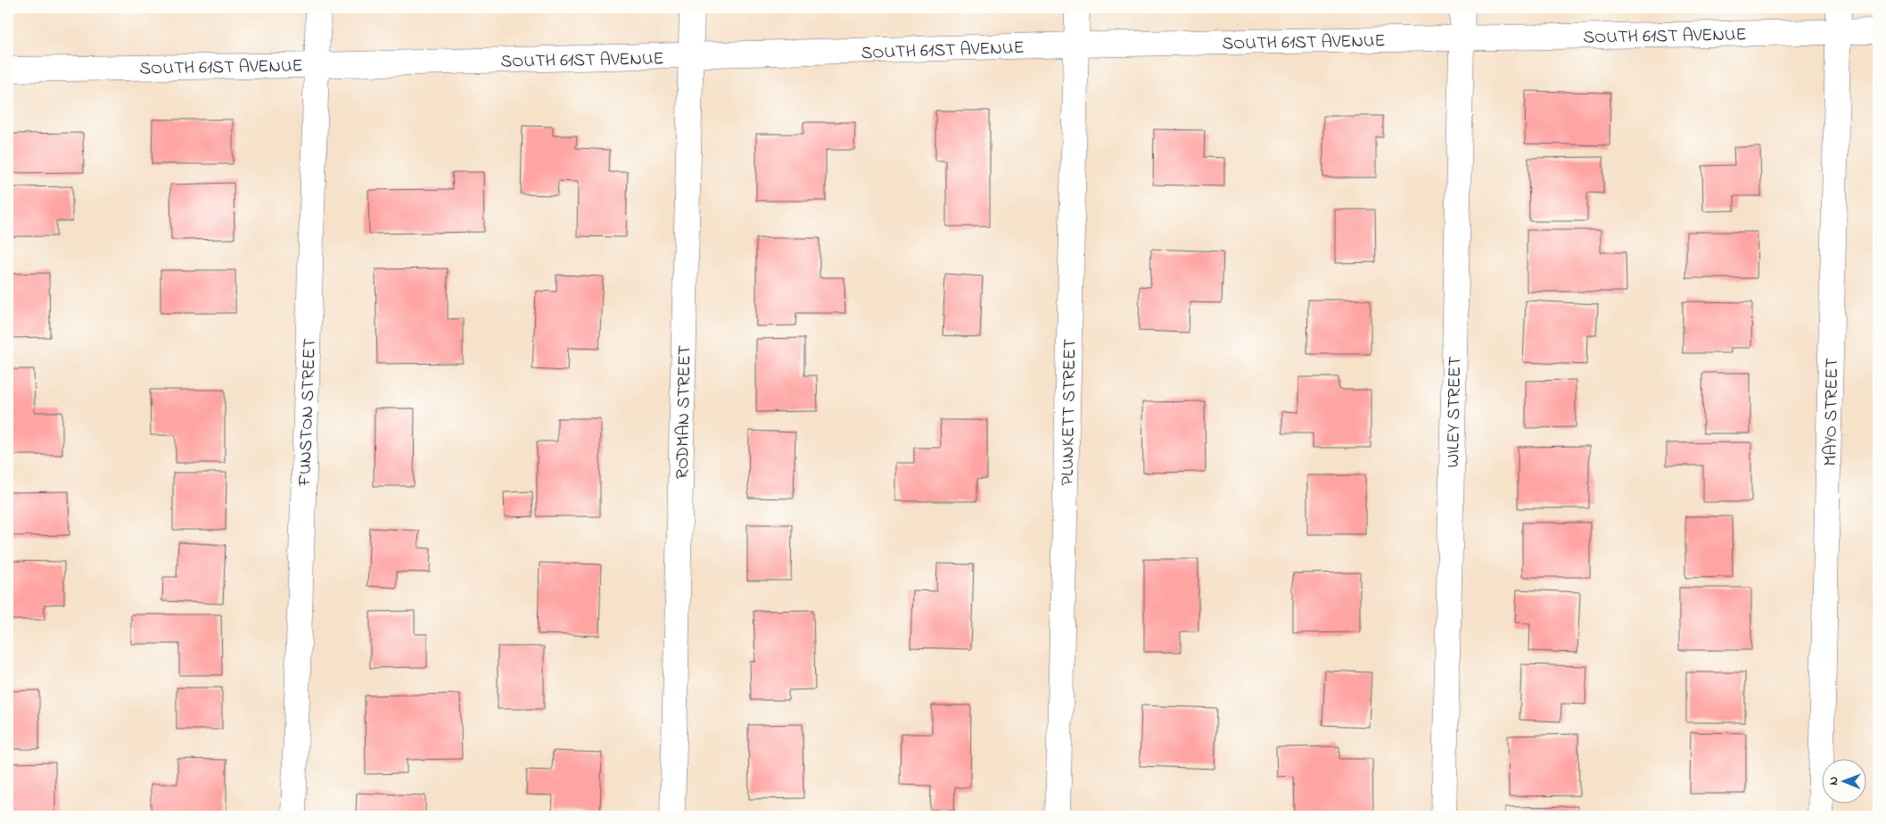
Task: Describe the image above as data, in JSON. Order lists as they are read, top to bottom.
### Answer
{
  "streets": {
    "street": [
      "SOUTH 61ST AVENUE",
      "FUNSTON STREET",
      "RODMAN STREET",
      "PLUNKETT STREET",
      "WILEY STREET",
      "MAYO STREET"
    ]
  },
  "crossings": [
    ["SOUTH 61ST AVENUE", "FUNSTON STREET"],
    ["SOUTH 61ST AVENUE", "RODMAN STREET"],
    ["SOUTH 61ST AVENUE", "PLUNKETT STREET"],
    ["SOUTH 61ST AVENUE", "WILEY STREET"],
    ["SOUTH 61ST AVENUE", "MAYO STREET"]
  ],
  "north": "left"
}
